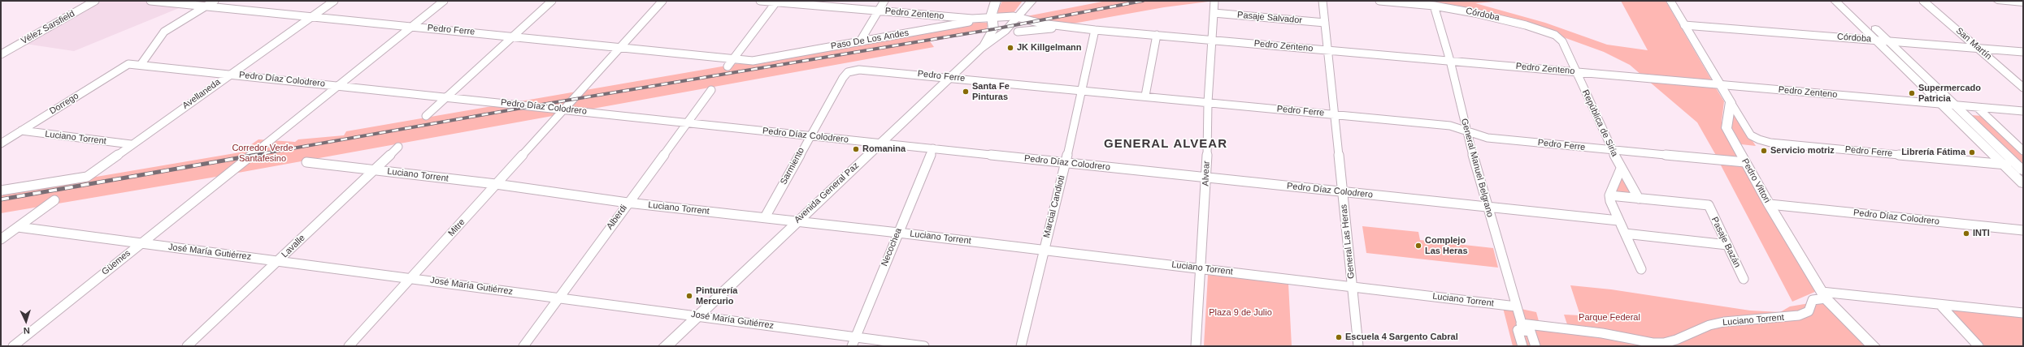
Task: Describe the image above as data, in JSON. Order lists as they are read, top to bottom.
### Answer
{
  "streets": {
    "main road": ["Avenida General Paz"],
    "street": [
      "Pedro Zenteno",
      "Córdoba",
      "Pasaje Salvador",
      "Vélez Sarsfield",
      "Pedro Ferre",
      "Paso De Los Andes",
      "San Martín",
      "Pedro Díaz Colodrero",
      "Avellaneda",
      "Dorrego",
      "República de Siria",
      "Luciano Torrent",
      "Sarmiento",
      "General Manuel Belgrano",
      "Alvear",
      "Pedro Vittori",
      "Marcial Candioti",
      "Alberdi",
      "Mitre",
      "General Las Heras",
      "Pasaje Bazán",
      "Lavalle",
      "Necochea",
      "José María Gutiérrez",
      "Güemes"
    ]
  },
  "crossings": [
    ["Pedro Zenteno", "Paso De Los Andes"],
    ["Pedro Zenteno", "República de Siria"],
    ["Pedro Zenteno", "General Manuel Belgrano"],
    ["Pedro Zenteno", "Alvear"],
    ["Pedro Zenteno", "Avenida General Paz"],
    ["Pedro Zenteno", "Marcial Candioti"],
    ["Pedro Zenteno", "General Las Heras"],
    ["Córdoba", "San Martín"],
    ["Córdoba", "República de Siria"],
    ["Córdoba", "General Manuel Belgrano"],
    ["Pasaje Salvador", "Alvear"],
    ["Pasaje Salvador", "General Las Heras"],
    ["Pedro Ferre", "Paso De Los Andes"],
    ["Pedro Ferre", "Avellaneda"],
    ["Pedro Ferre", "República de Siria"],
    ["Pedro Ferre", "Sarmiento"],
    ["Pedro Ferre", "General Manuel Belgrano"],
    ["Pedro Ferre", "Alvear"],
    ["Pedro Ferre", "Pedro Vittori"],
    ["Pedro Ferre", "Avenida General Paz"],
    ["Pedro Ferre", "Marcial Candioti"],
    ["Pedro Ferre", "Mitre"],
    ["Pedro Ferre", "General Las Heras"],
    ["Pedro Ferre", "Güemes"],
    ["Pedro Díaz Colodrero", "Avellaneda"],
    ["Pedro Díaz Colodrero", "Dorrego"],
    ["Pedro Díaz Colodrero", "Sarmiento"],
    ["Pedro Díaz Colodrero", "General Manuel Belgrano"],
    ["Pedro Díaz Colodrero", "Alvear"],
    ["Pedro Díaz Colodrero", "Pedro Vittori"],
    ["Pedro Díaz Colodrero", "Avenida General Paz"],
    ["Pedro Díaz Colodrero", "Marcial Candioti"],
    ["Pedro Díaz Colodrero", "Alberdi"],
    ["Pedro Díaz Colodrero", "Mitre"],
    ["Pedro Díaz Colodrero", "General Las Heras"],
    ["Pedro Díaz Colodrero", "Necochea"],
    ["Pedro Díaz Colodrero", "Güemes"],
    ["Avellaneda", "Luciano Torrent"],
    ["Dorrego", "Luciano Torrent"],
    ["República de Siria", "Pasaje Bazán"],
    ["Luciano Torrent", "Sarmiento"],
    ["Luciano Torrent", "General Manuel Belgrano"],
    ["Luciano Torrent", "Alvear"],
    ["Luciano Torrent", "Pedro Vittori"],
    ["Luciano Torrent", "Avenida General Paz"],
    ["Luciano Torrent", "Marcial Candioti"],
    ["Luciano Torrent", "Alberdi"],
    ["Luciano Torrent", "Mitre"],
    ["Luciano Torrent", "General Las Heras"],
    ["Luciano Torrent", "Lavalle"],
    ["Luciano Torrent", "Necochea"],
    ["Avenida General Paz", "José María Gutiérrez"],
    ["Alberdi", "José María Gutiérrez"],
    ["Mitre", "José María Gutiérrez"],
    ["Lavalle", "José María Gutiérrez"],
    ["Necochea", "José María Gutiérrez"],
    ["José María Gutiérrez", "Güemes"]
  ],
  "districts": ["GENERAL ALVEAR"],
  "parks": ["Corredor Verde Santafesino", "Plaza 9 de Julio", "Parque Federal"],
  "places": [
    "JK Killgelmann",
    "Santa Fe Pinturas",
    "Supermercado Patricia",
    "Romanina",
    "Servicio motriz",
    "Librería Fátima",
    "INTI",
    "Complejo Las Heras",
    "Pinturería Mercurio",
    "Escuela 4 Sargento Cabral"
  ],
  "north": "bottom"
}
